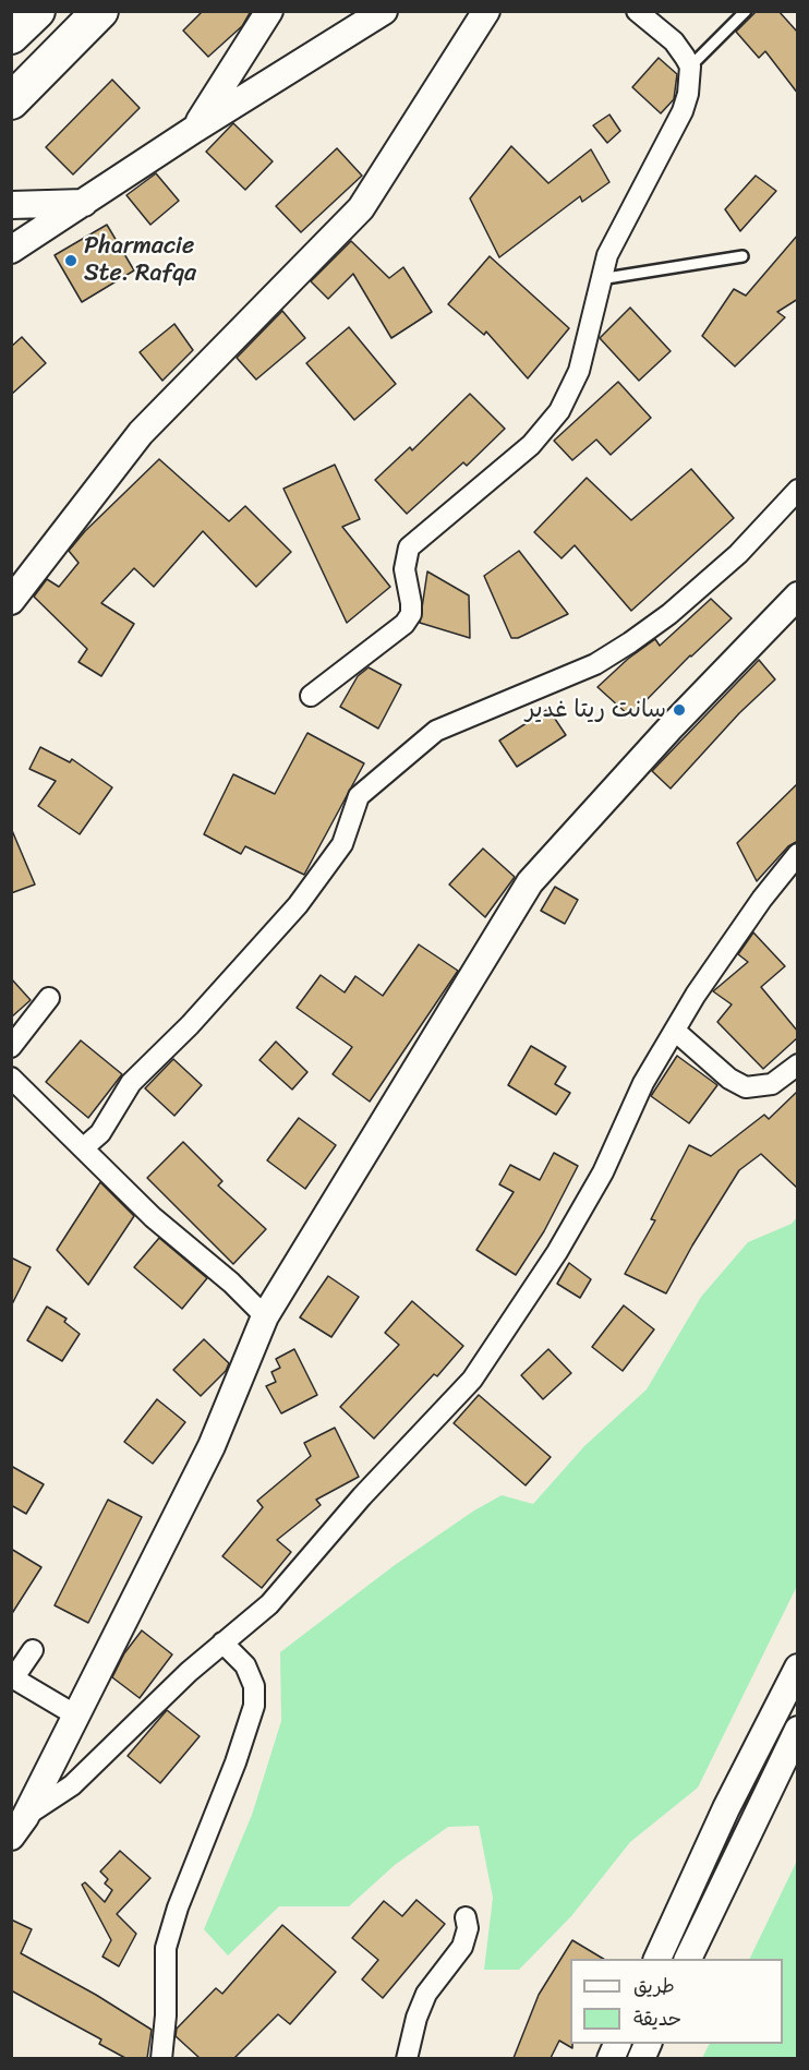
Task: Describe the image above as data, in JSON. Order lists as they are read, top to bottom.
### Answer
{
  "places": ["Pharmacie Ste. Rafqa", "سانت ريتا غدير"],
  "legend": ["طريق", "حديقة"]
}
